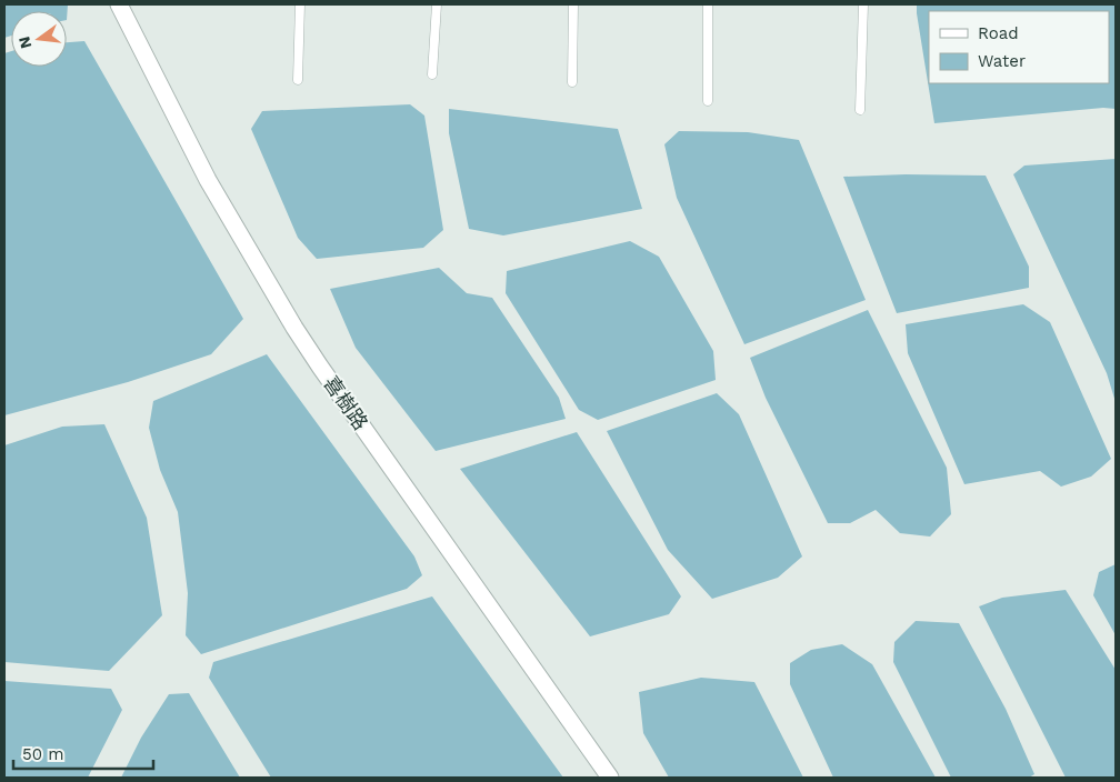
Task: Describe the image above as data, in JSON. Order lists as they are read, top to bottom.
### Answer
{
  "streets": {
    "street": ["喜樹路"]
  },
  "legend": ["Road", "Water"],
  "scale_bar": "50 m",
  "north": "left"
}
